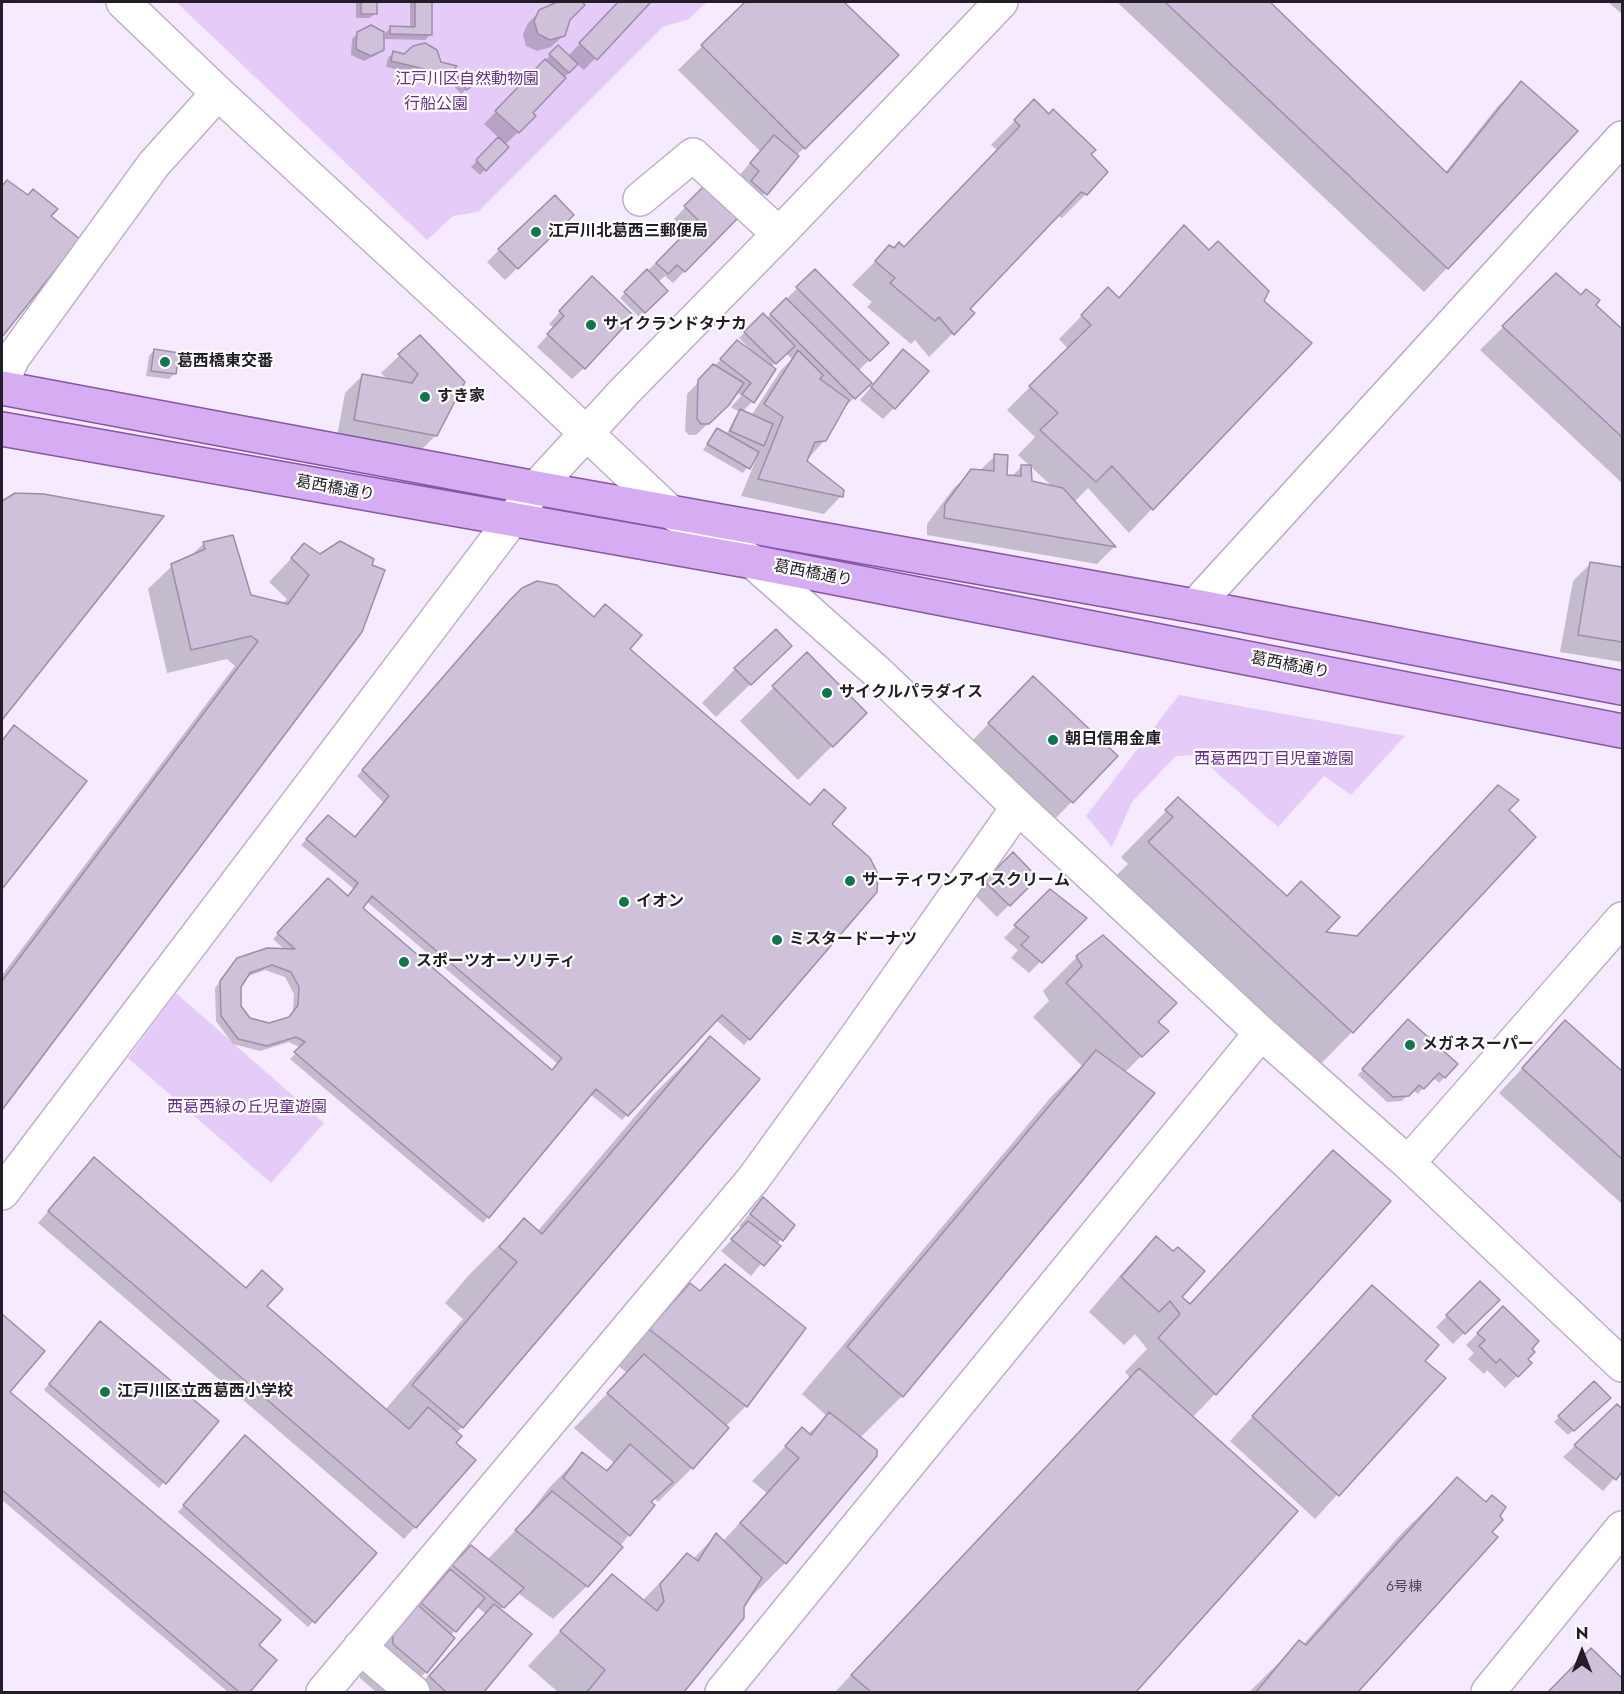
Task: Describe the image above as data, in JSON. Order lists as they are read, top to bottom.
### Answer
{
  "streets": {
    "main road": ["葛西橋通り"]
  },
  "parks": [
    "江戸川区自然動物園",
    "行船公園",
    "西葛西四丁目児童遊園",
    "西葛西緑の丘児童遊園"
  ],
  "places": [
    "江戸川北葛西三郵便局",
    "サイクランドタナカ",
    "葛西橋東交番",
    "すき家",
    "サイクルパラダイス",
    "朝日信用金庫",
    "サーティワンアイスクリーム",
    "イオン",
    "ミスタードーナツ",
    "スポーツオーソリティ",
    "メガネスーパー",
    "江戸川区立西葛西小学校"
  ],
  "house_numbers": ["6号棟"],
  "north": "top"
}
